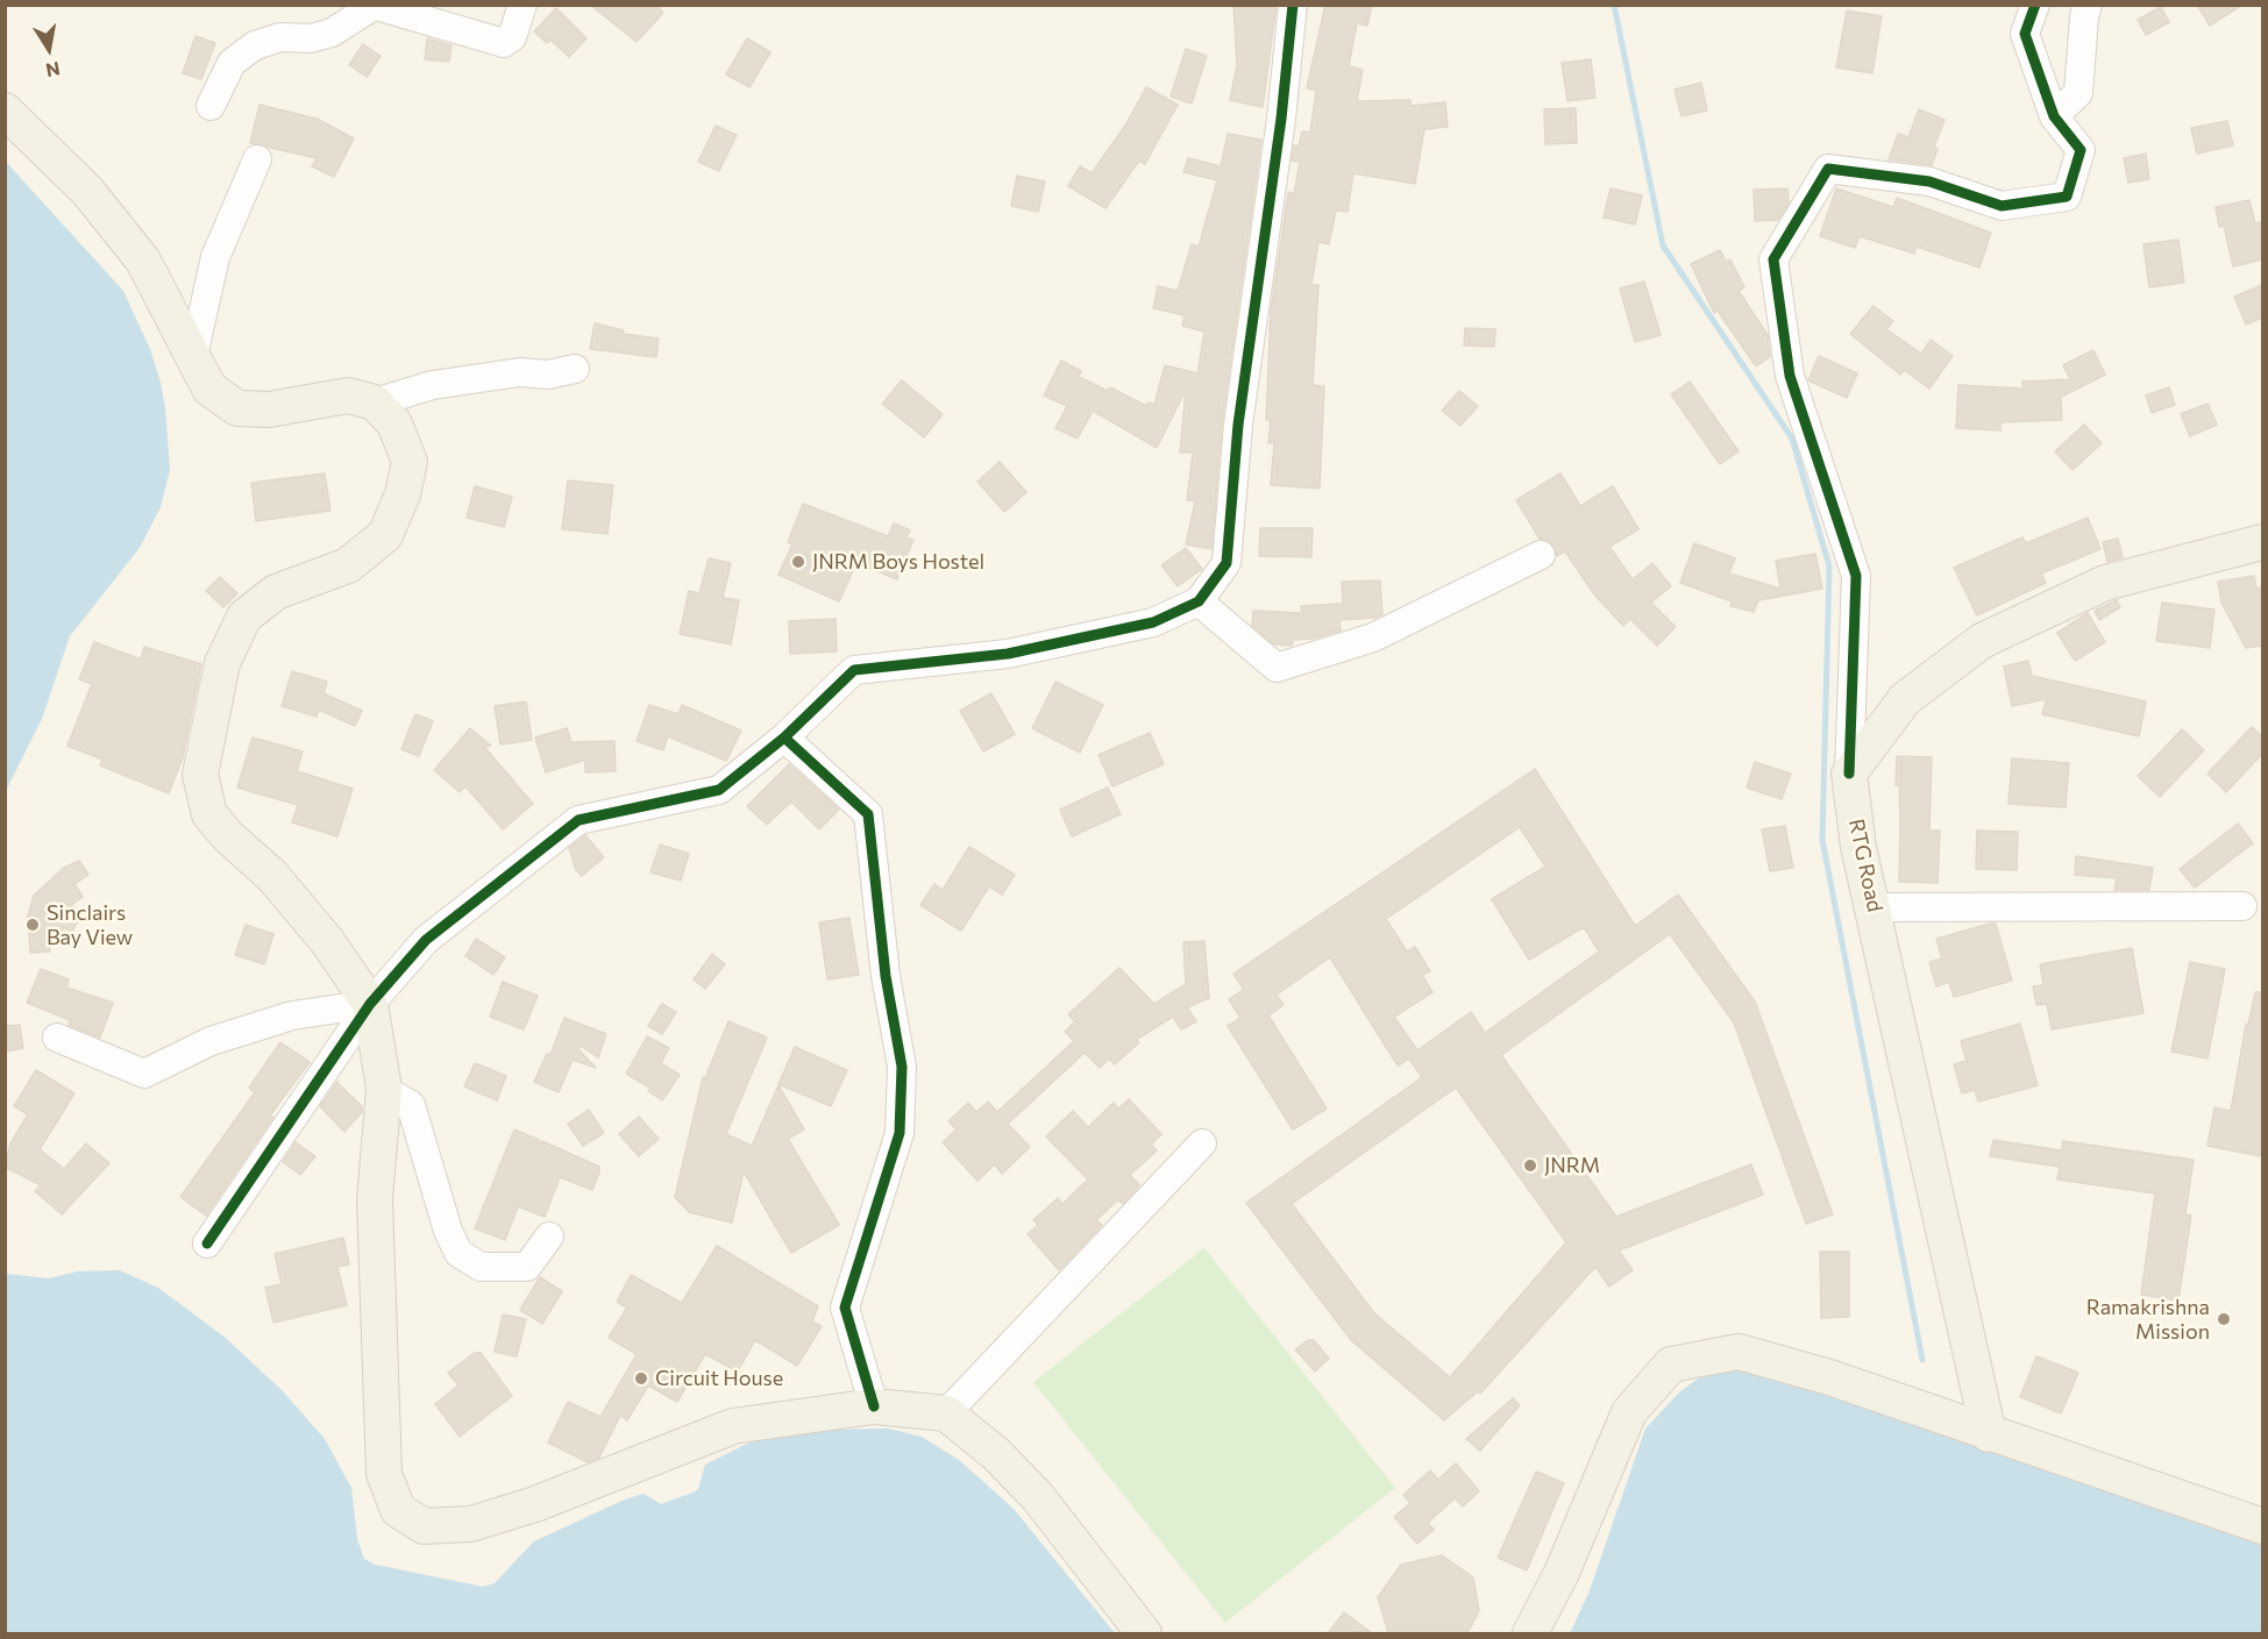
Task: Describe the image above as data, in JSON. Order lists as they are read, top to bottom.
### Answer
{
  "streets": {
    "main road": ["RTG Road"]
  },
  "places": [
    "JNRM Boys Hostel",
    "Sinclairs Bay View",
    "JNRM",
    "Ramakrishna Mission",
    "Circuit House"
  ],
  "north": "bottom"
}
